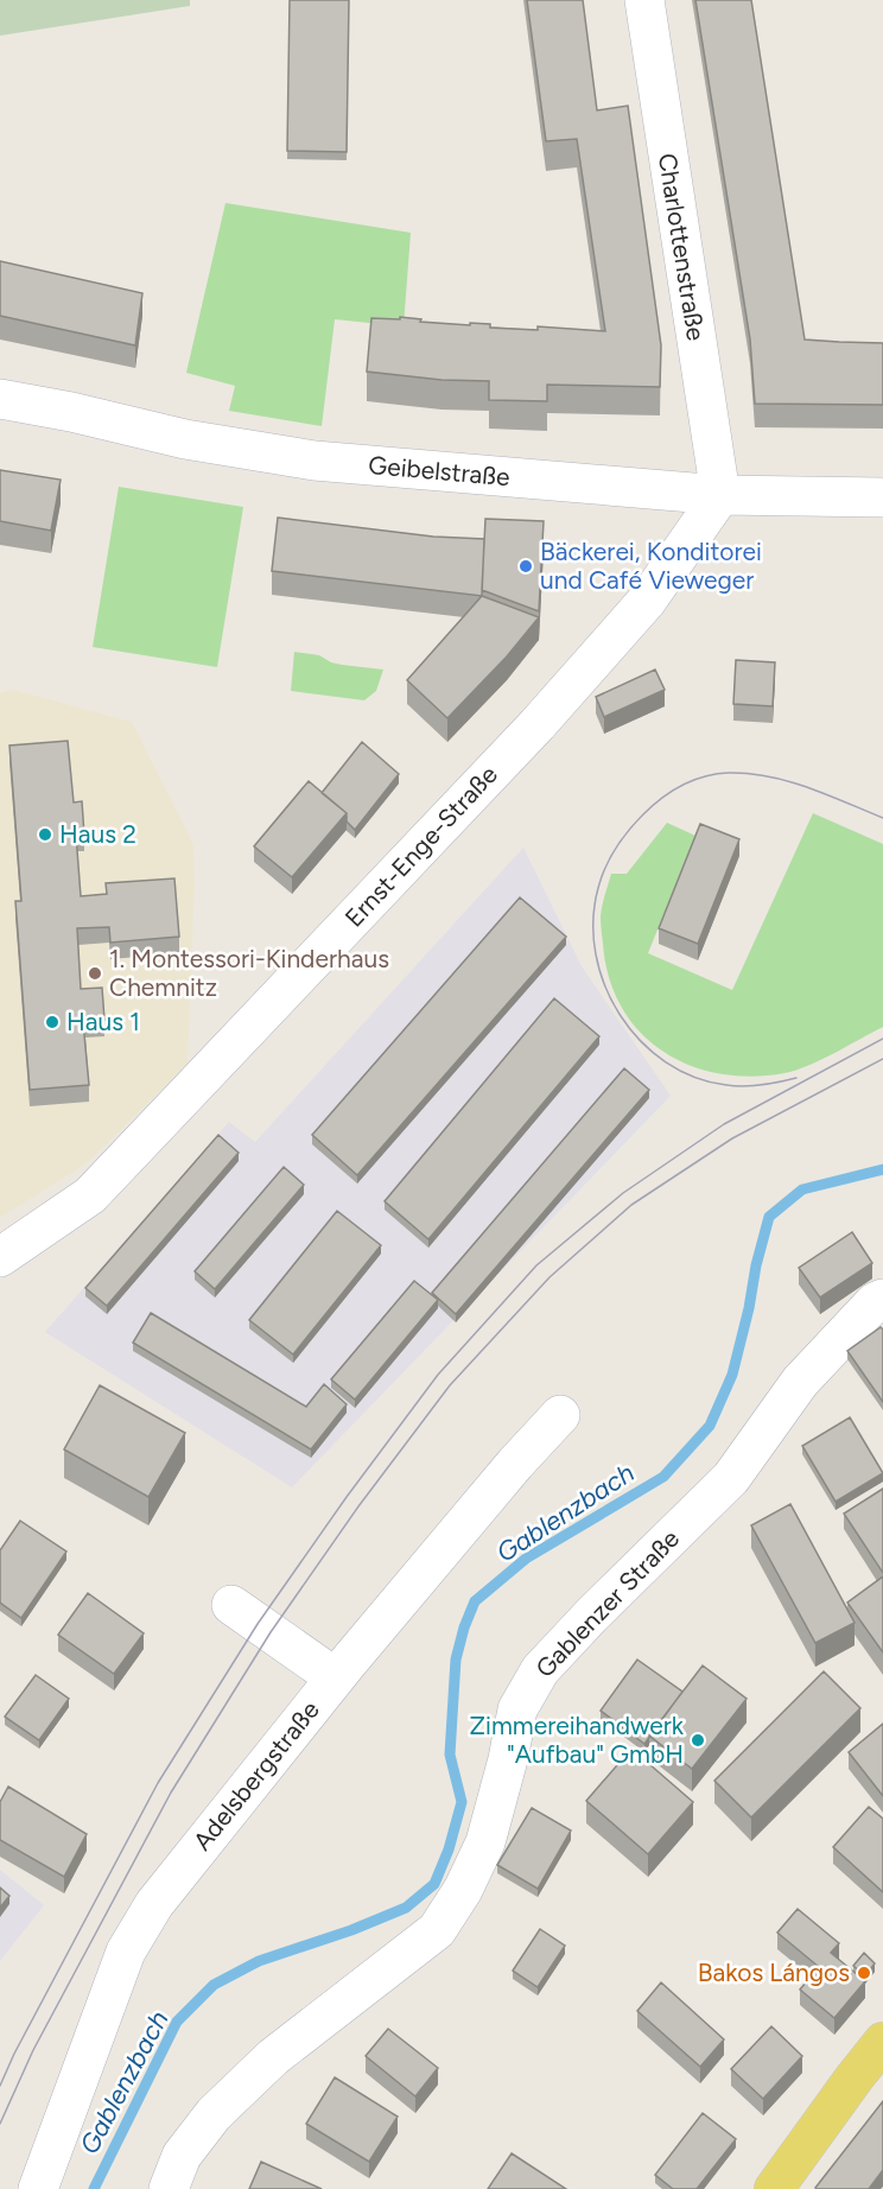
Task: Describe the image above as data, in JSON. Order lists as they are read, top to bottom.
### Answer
{
  "streets": {
    "street": [
      "Charlottenstraße",
      "Geibelstraße",
      "Ernst-Enge-Straße",
      "Gablenzer Straße",
      "Adelsbergstraße"
    ]
  },
  "crossings": [
    ["Charlottenstraße", "Geibelstraße"],
    ["Charlottenstraße", "Ernst-Enge-Straße"],
    ["Geibelstraße", "Ernst-Enge-Straße"]
  ],
  "water": ["Gablenzbach"],
  "places": [
    "Bäckerei, Konditorei und Café Vieweger",
    "Haus 2",
    "1. Montessori-Kinderhaus Chemnitz",
    "Haus 1",
    "Zimmereihandwerk \"Aufbau\" GmbH",
    "Bakos Lángos"
  ]
}
